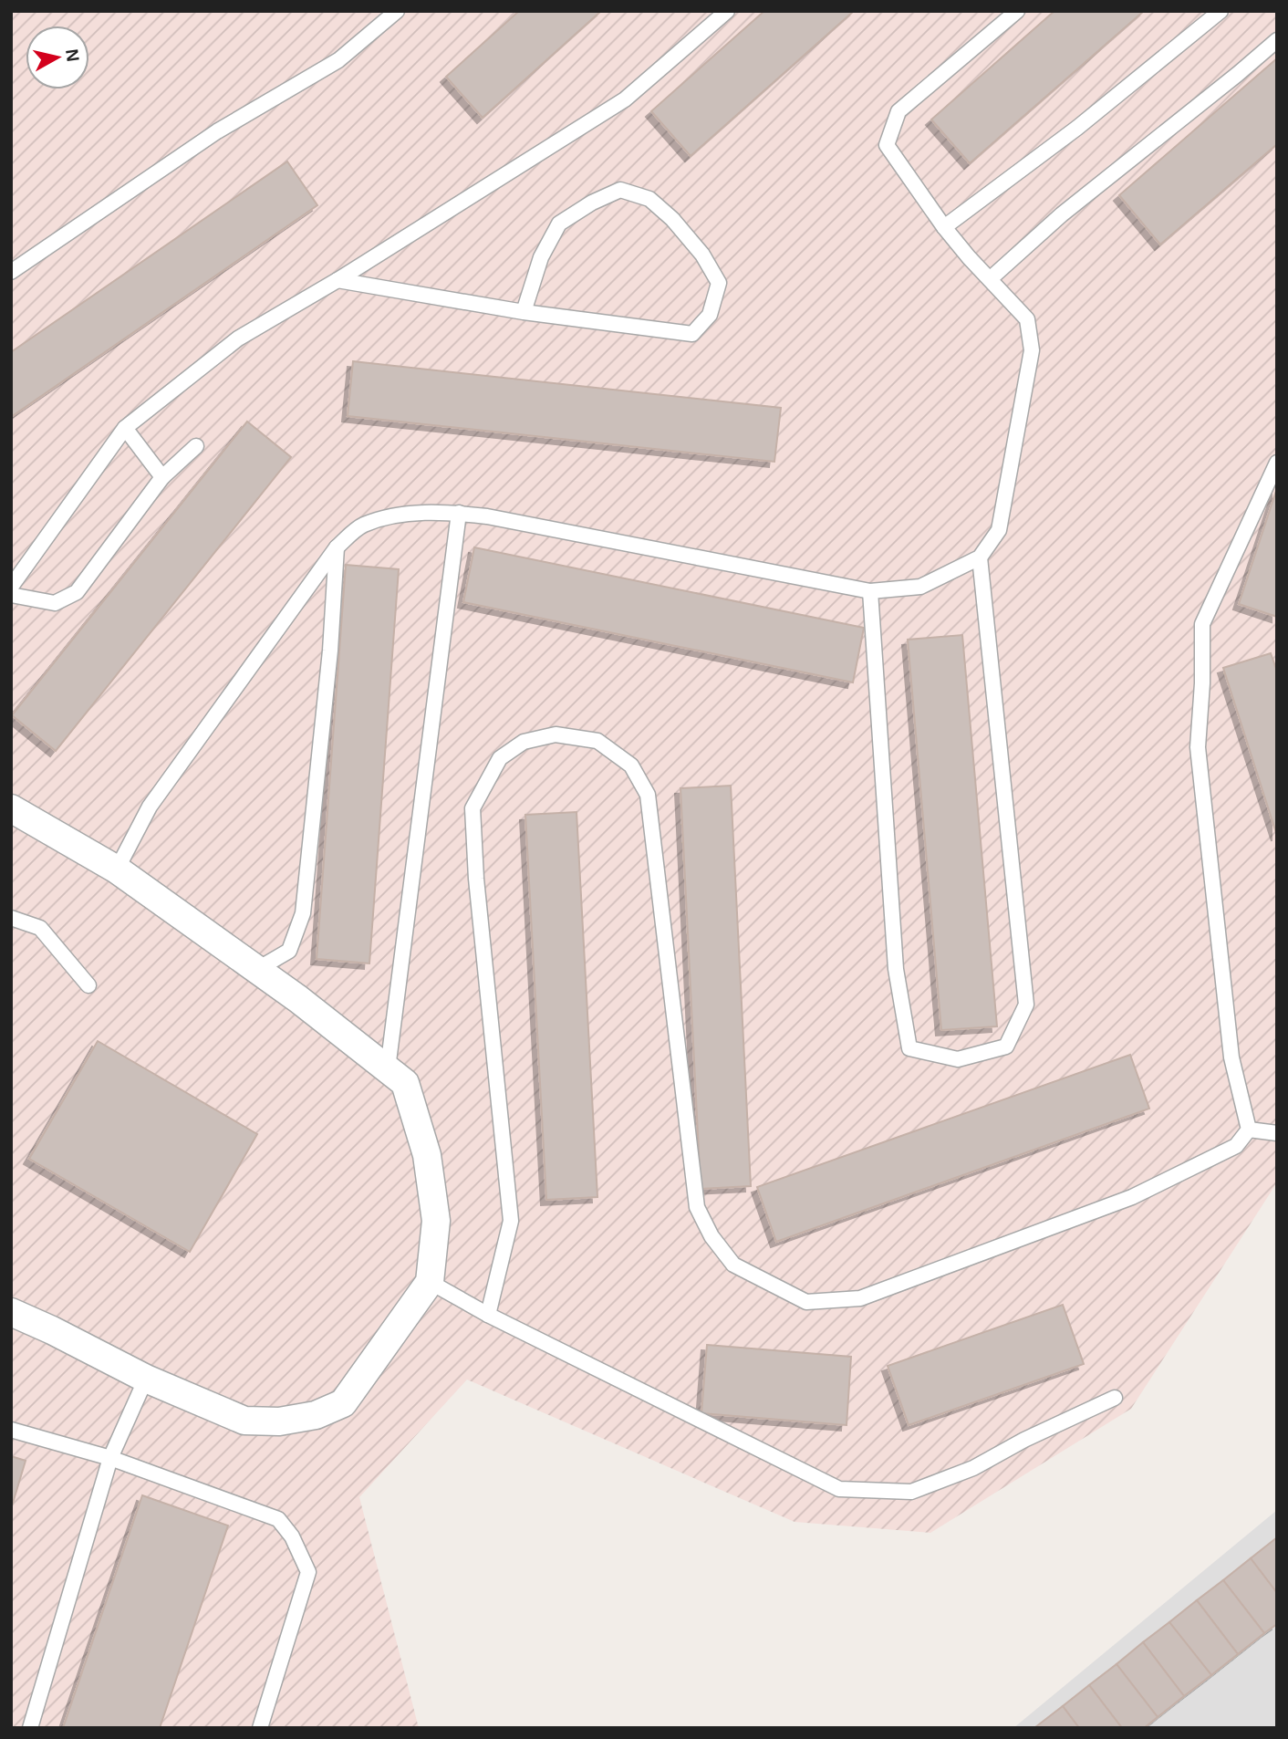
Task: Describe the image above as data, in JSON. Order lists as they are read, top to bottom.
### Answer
{
  "north": "right"
}
